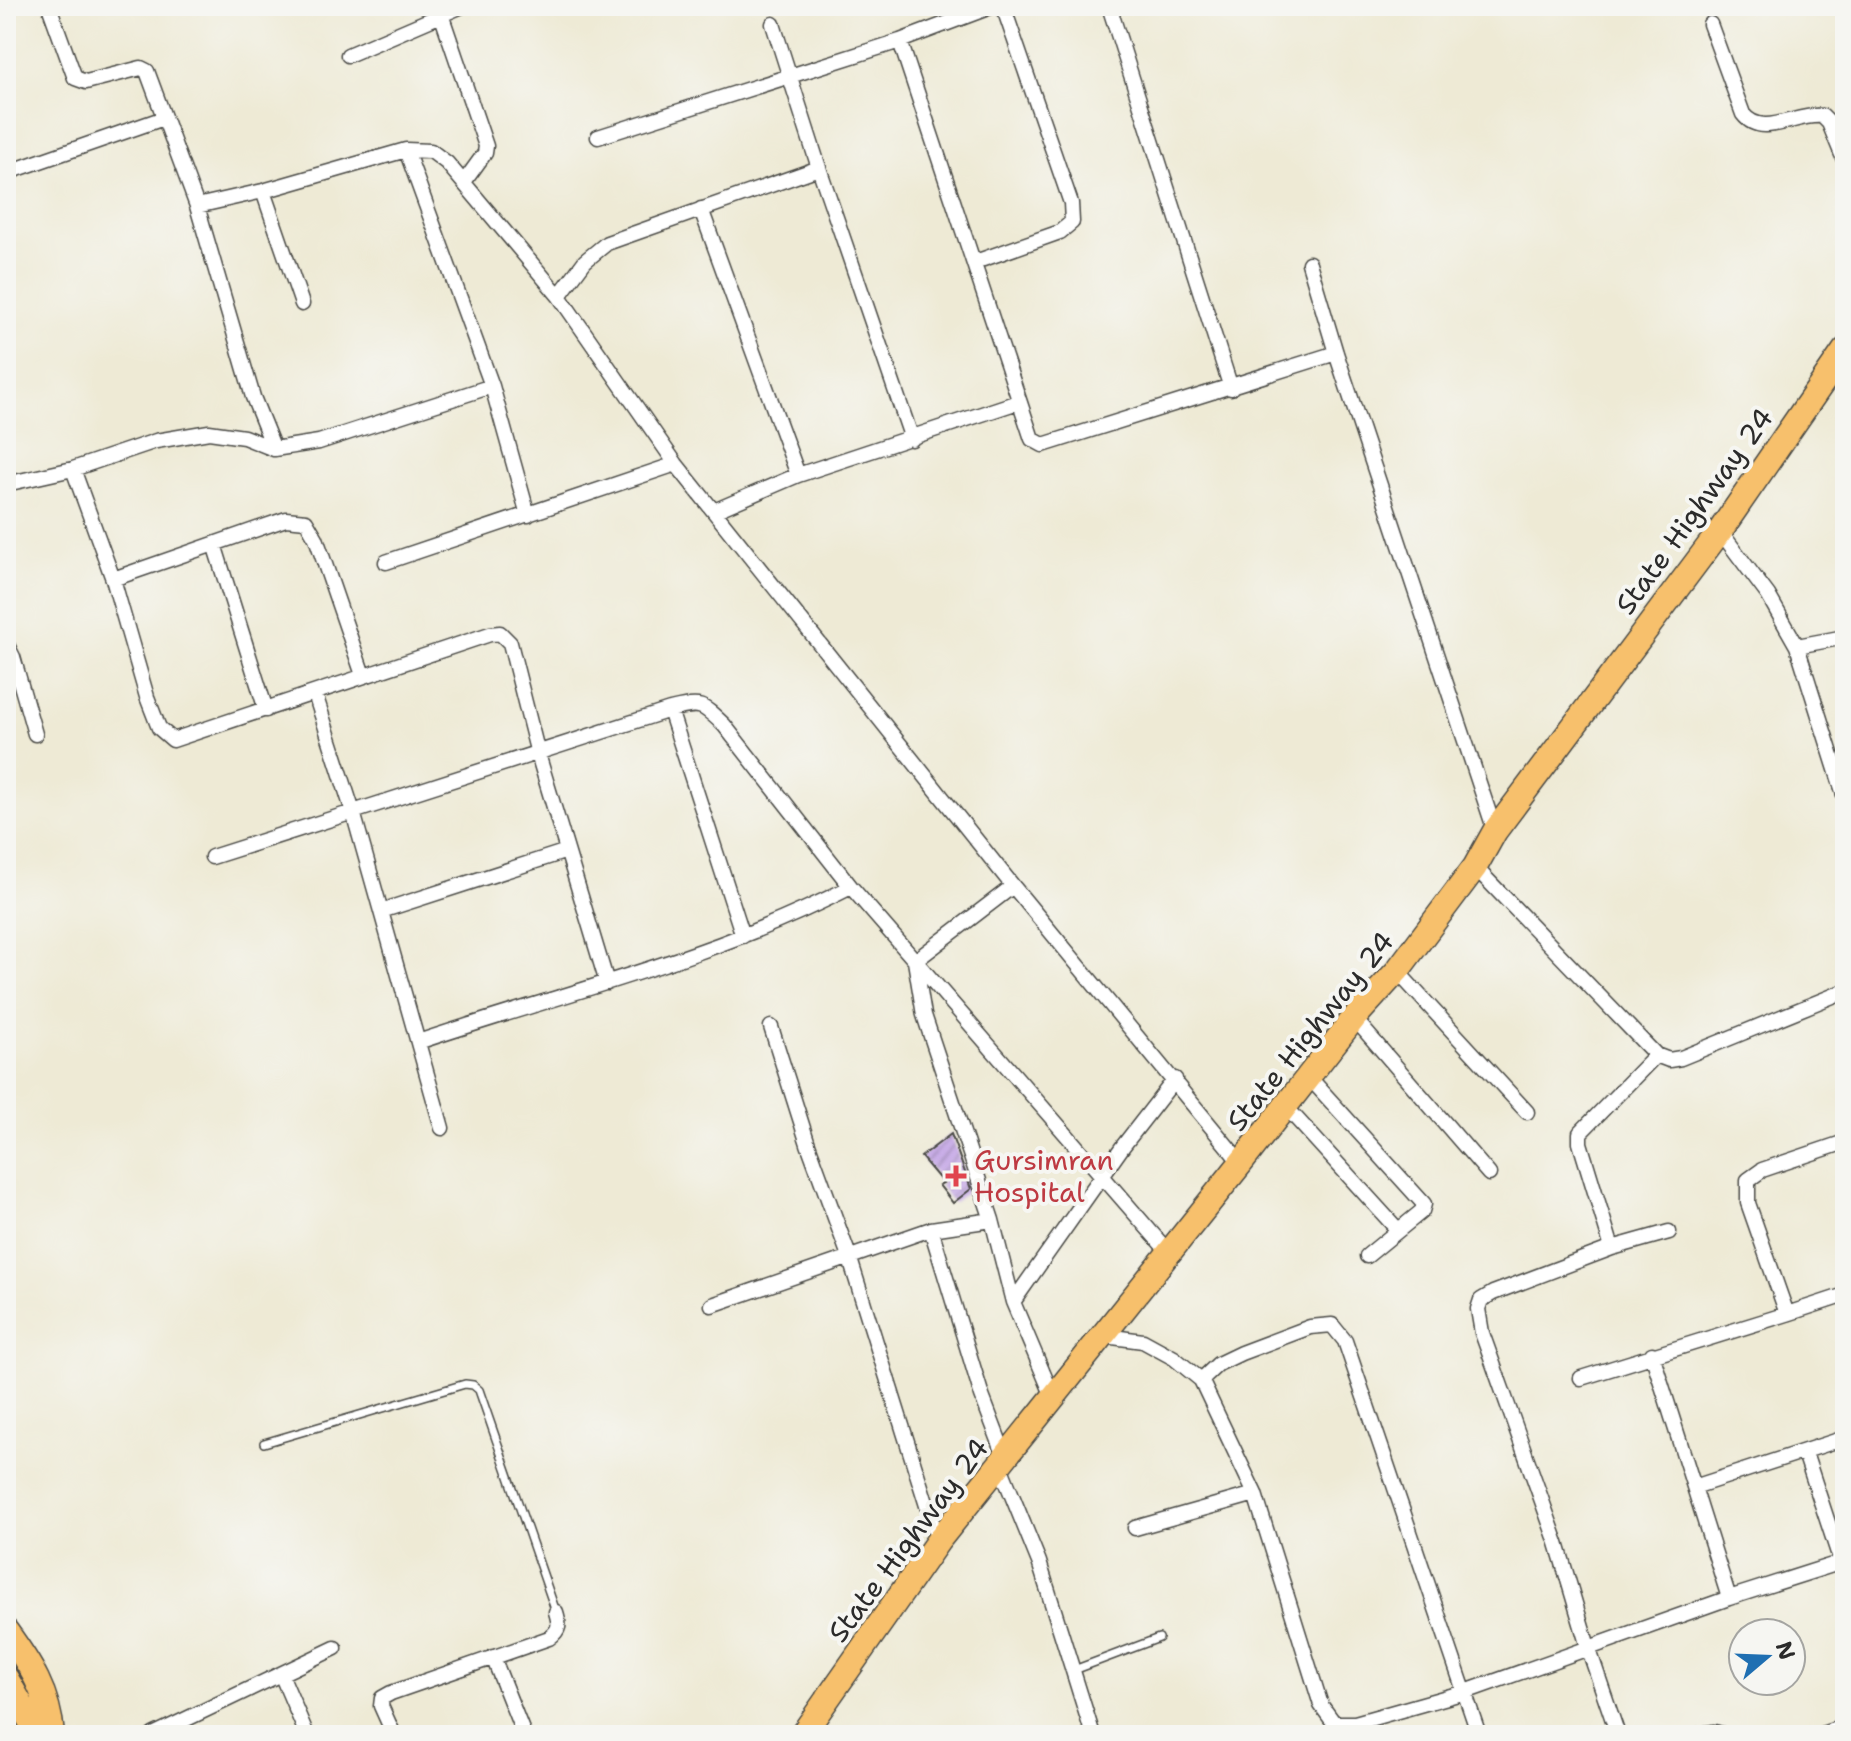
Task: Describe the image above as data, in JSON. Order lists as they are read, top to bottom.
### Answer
{
  "streets": {
    "main road": ["State Highway 24"]
  },
  "places": {
    "health": ["Gursimran Hospital"]
  },
  "north": "right"
}
